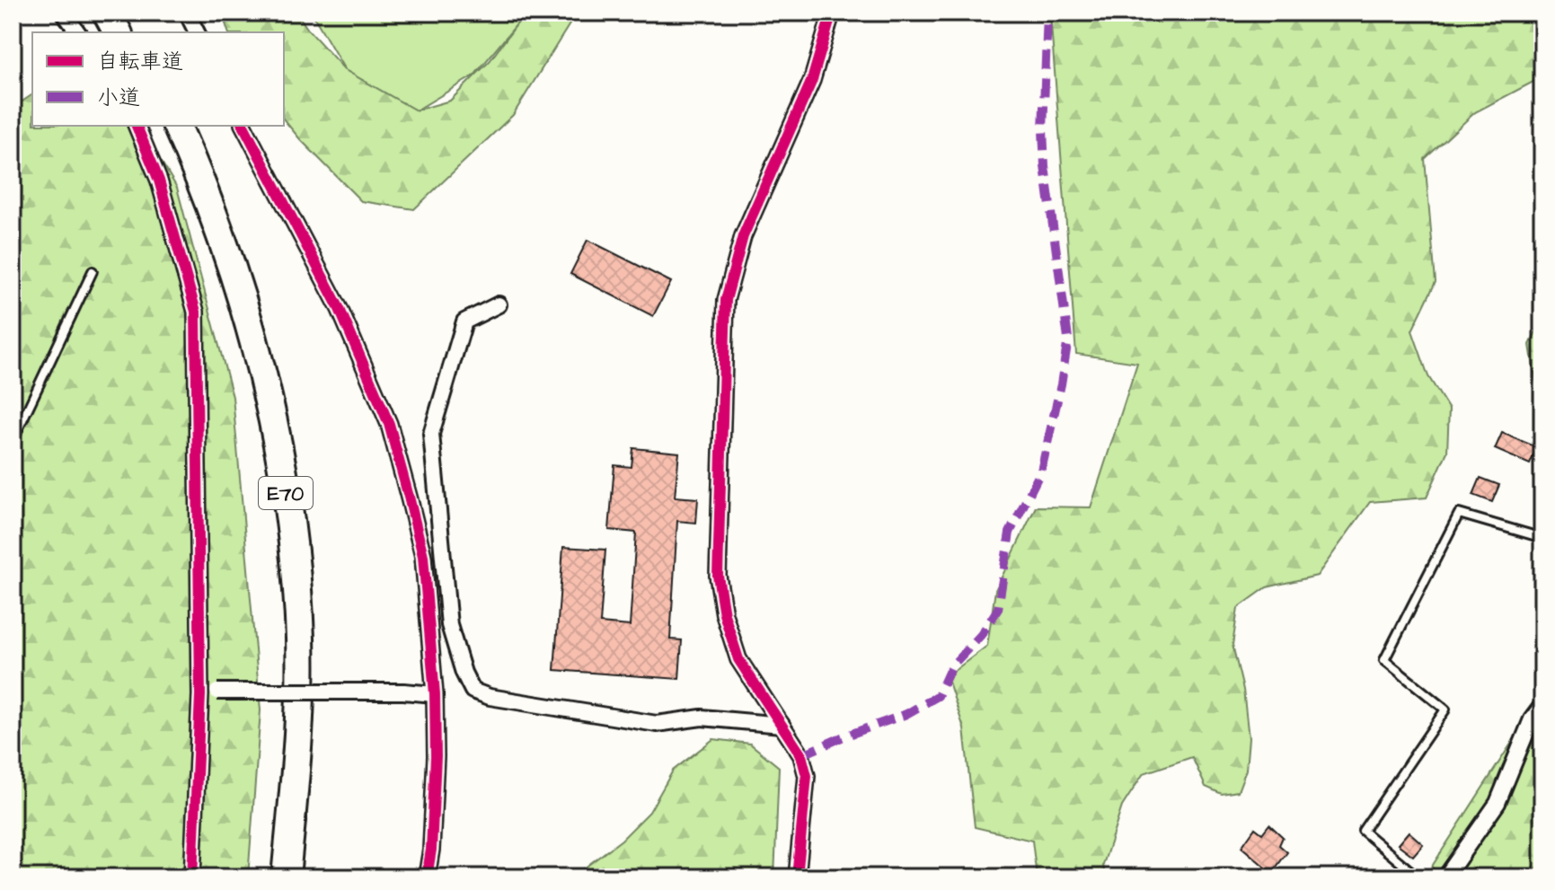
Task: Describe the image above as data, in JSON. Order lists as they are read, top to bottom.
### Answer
{
  "streets": {
    "highway": ["E70"]
  },
  "legend": ["自転車道", "小道"]
}
